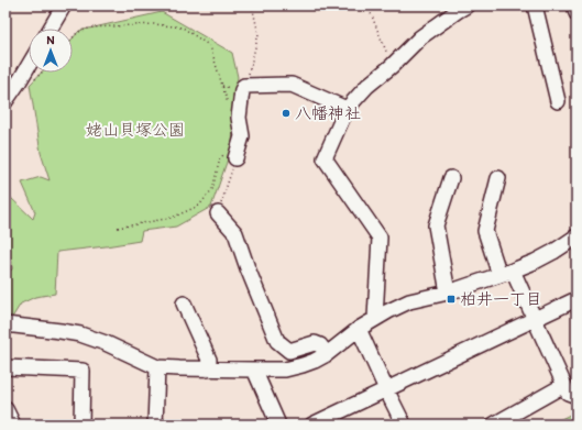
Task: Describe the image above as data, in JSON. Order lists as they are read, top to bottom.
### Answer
{
  "parks": ["姥山貝塚公園"],
  "places": {
    "other": ["八幡神社"],
    "transit": ["柏井一丁目"]
  },
  "north": "top"
}
